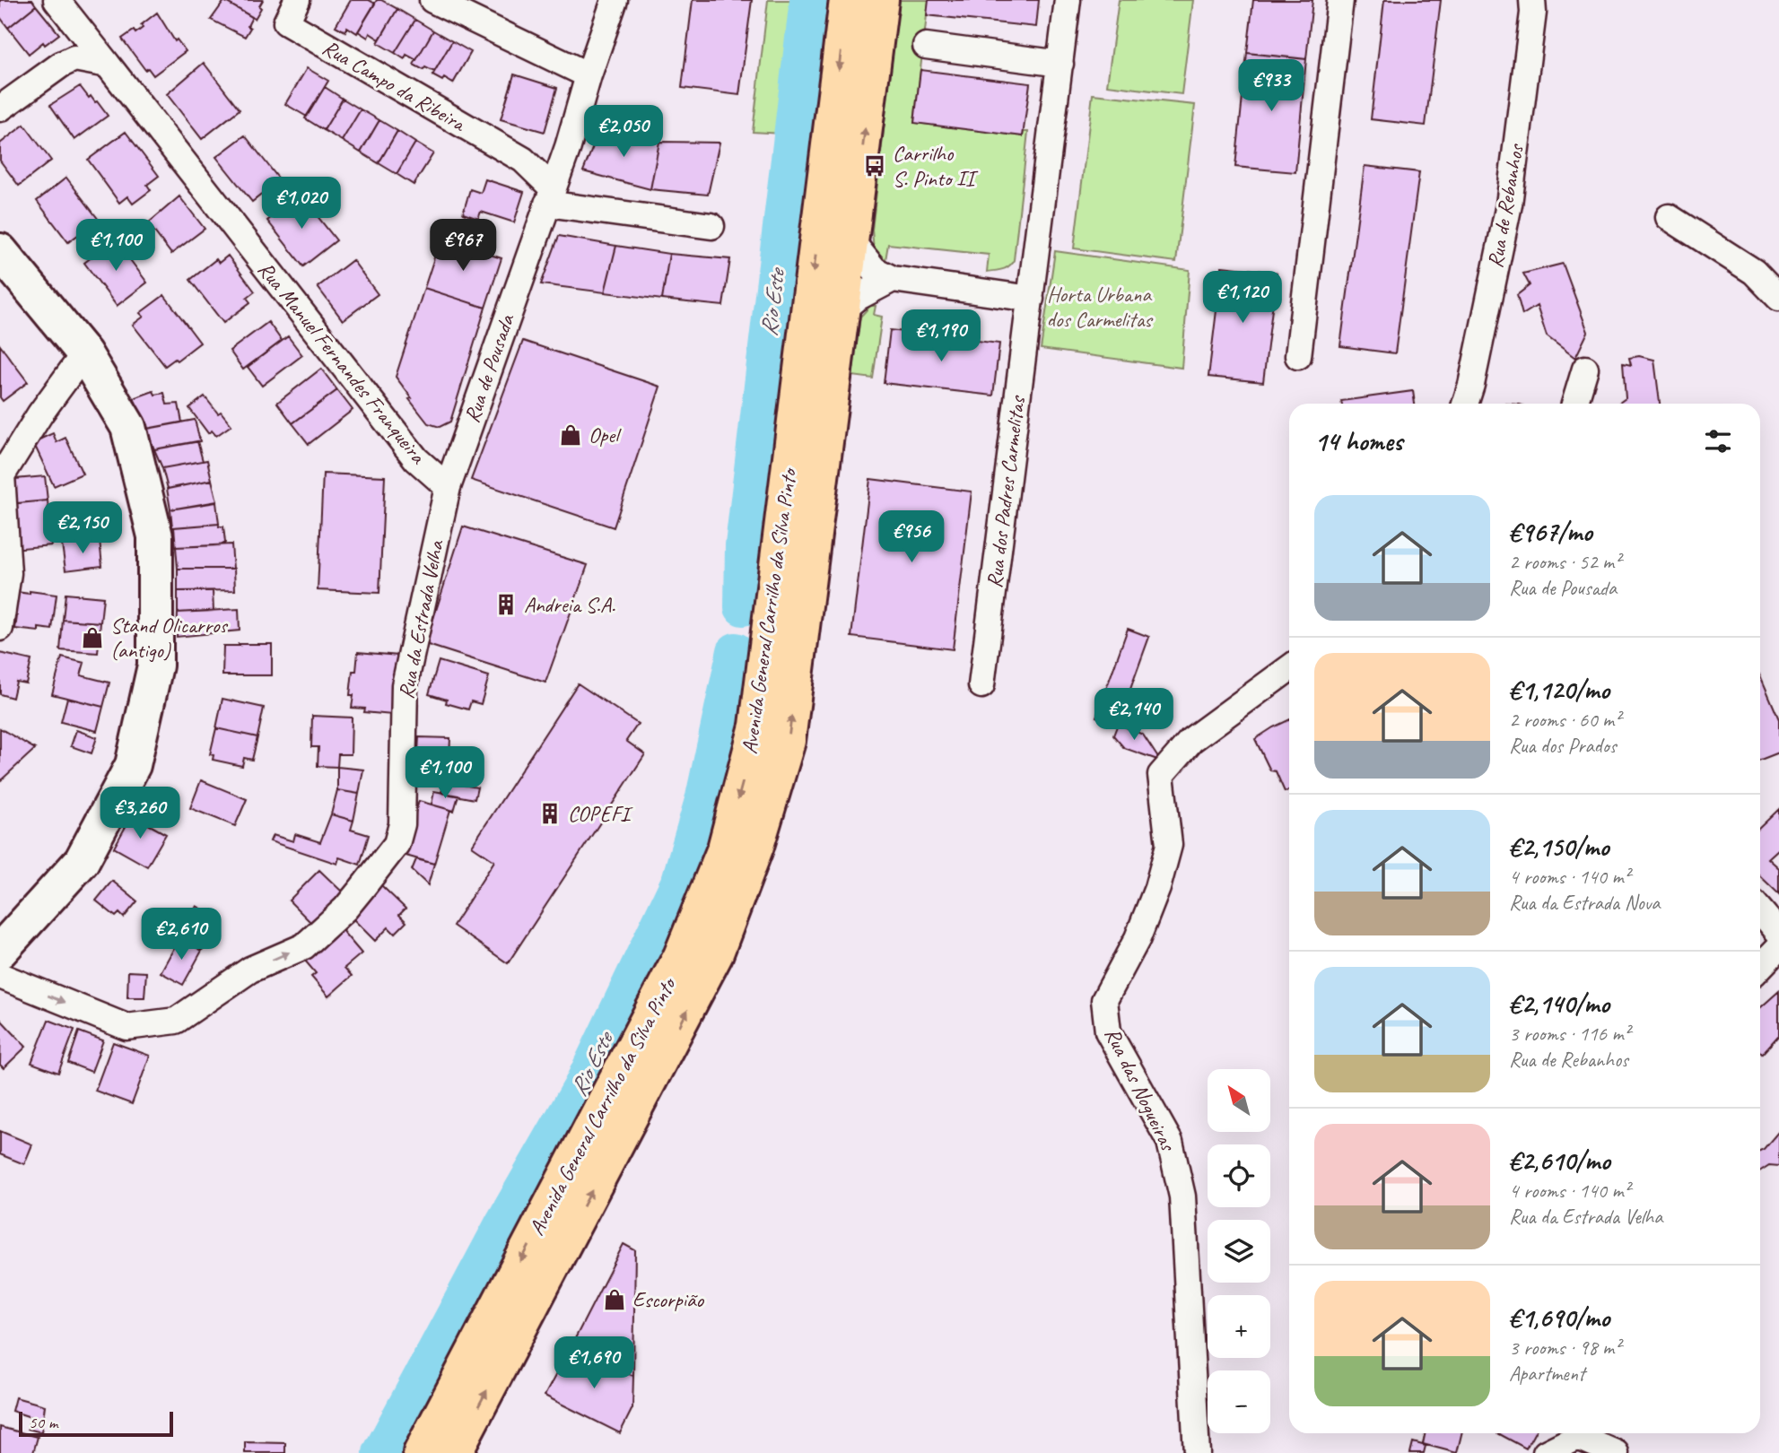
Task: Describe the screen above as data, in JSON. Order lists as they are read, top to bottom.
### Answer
{
  "streets": {
    "main road": ["Avenida General Carrilho da Silva Pinto"],
    "street": [
      "Rua Campo da Ribeira",
      "Rua de Rebanhos",
      "Rua Manuel Fernandes Franqueira",
      "Rua de Pousada",
      "Rua dos Padres Carmelitas",
      "Rua da Estrada Velha",
      "Rua das Nogueiras"
    ]
  },
  "crossings": [
    ["Rua Campo da Ribeira", "Rua de Pousada"],
    ["Rua Manuel Fernandes Franqueira", "Rua de Pousada"],
    ["Rua Manuel Fernandes Franqueira", "Rua da Estrada Velha"],
    ["Rua de Pousada", "Rua da Estrada Velha"]
  ],
  "water": ["Rio Este"],
  "parks": ["Horta Urbana dos Carmelitas"],
  "places": {
    "bus stop": ["Carrilho S. Pinto II"],
    "shop": ["Opel", "Stand Olicarros (antigo)", "Escorpião"],
    "building": ["Andreia S.A.", "COPEFI"]
  },
  "scale_bar": "50 m",
  "north": "top left",
  "page": {
    "price": [
      "€933",
      "€2,050",
      "€1,020",
      "€1,100",
      "€967",
      "€1,120",
      "€1,190",
      "€2,150",
      "€956",
      "€2,140",
      "€1,100",
      "€3,260",
      "€2,610",
      "€1,690"
    ],
    "heading": "14 homes",
    "list": [
      {
        "name": "€967/mo",
        "note": "2 rooms · 52 m² · Rua de Pousada"
      },
      {
        "name": "€1,120/mo",
        "note": "2 rooms · 60 m² · Rua dos Prados"
      },
      {
        "name": "€2,150/mo",
        "note": "4 rooms · 140 m² · Rua da Estrada Nova"
      },
      {
        "name": "€2,140/mo",
        "note": "3 rooms · 116 m² · Rua de Rebanhos"
      },
      {
        "name": "€2,610/mo",
        "note": "4 rooms · 140 m² · Rua da Estrada Velha"
      },
      {
        "name": "€1,690/mo",
        "note": "3 rooms · 98 m² · Apartment"
      }
    ],
    "map_buttons": ["+", "−"],
    "scale": "50 m"
  }
}
